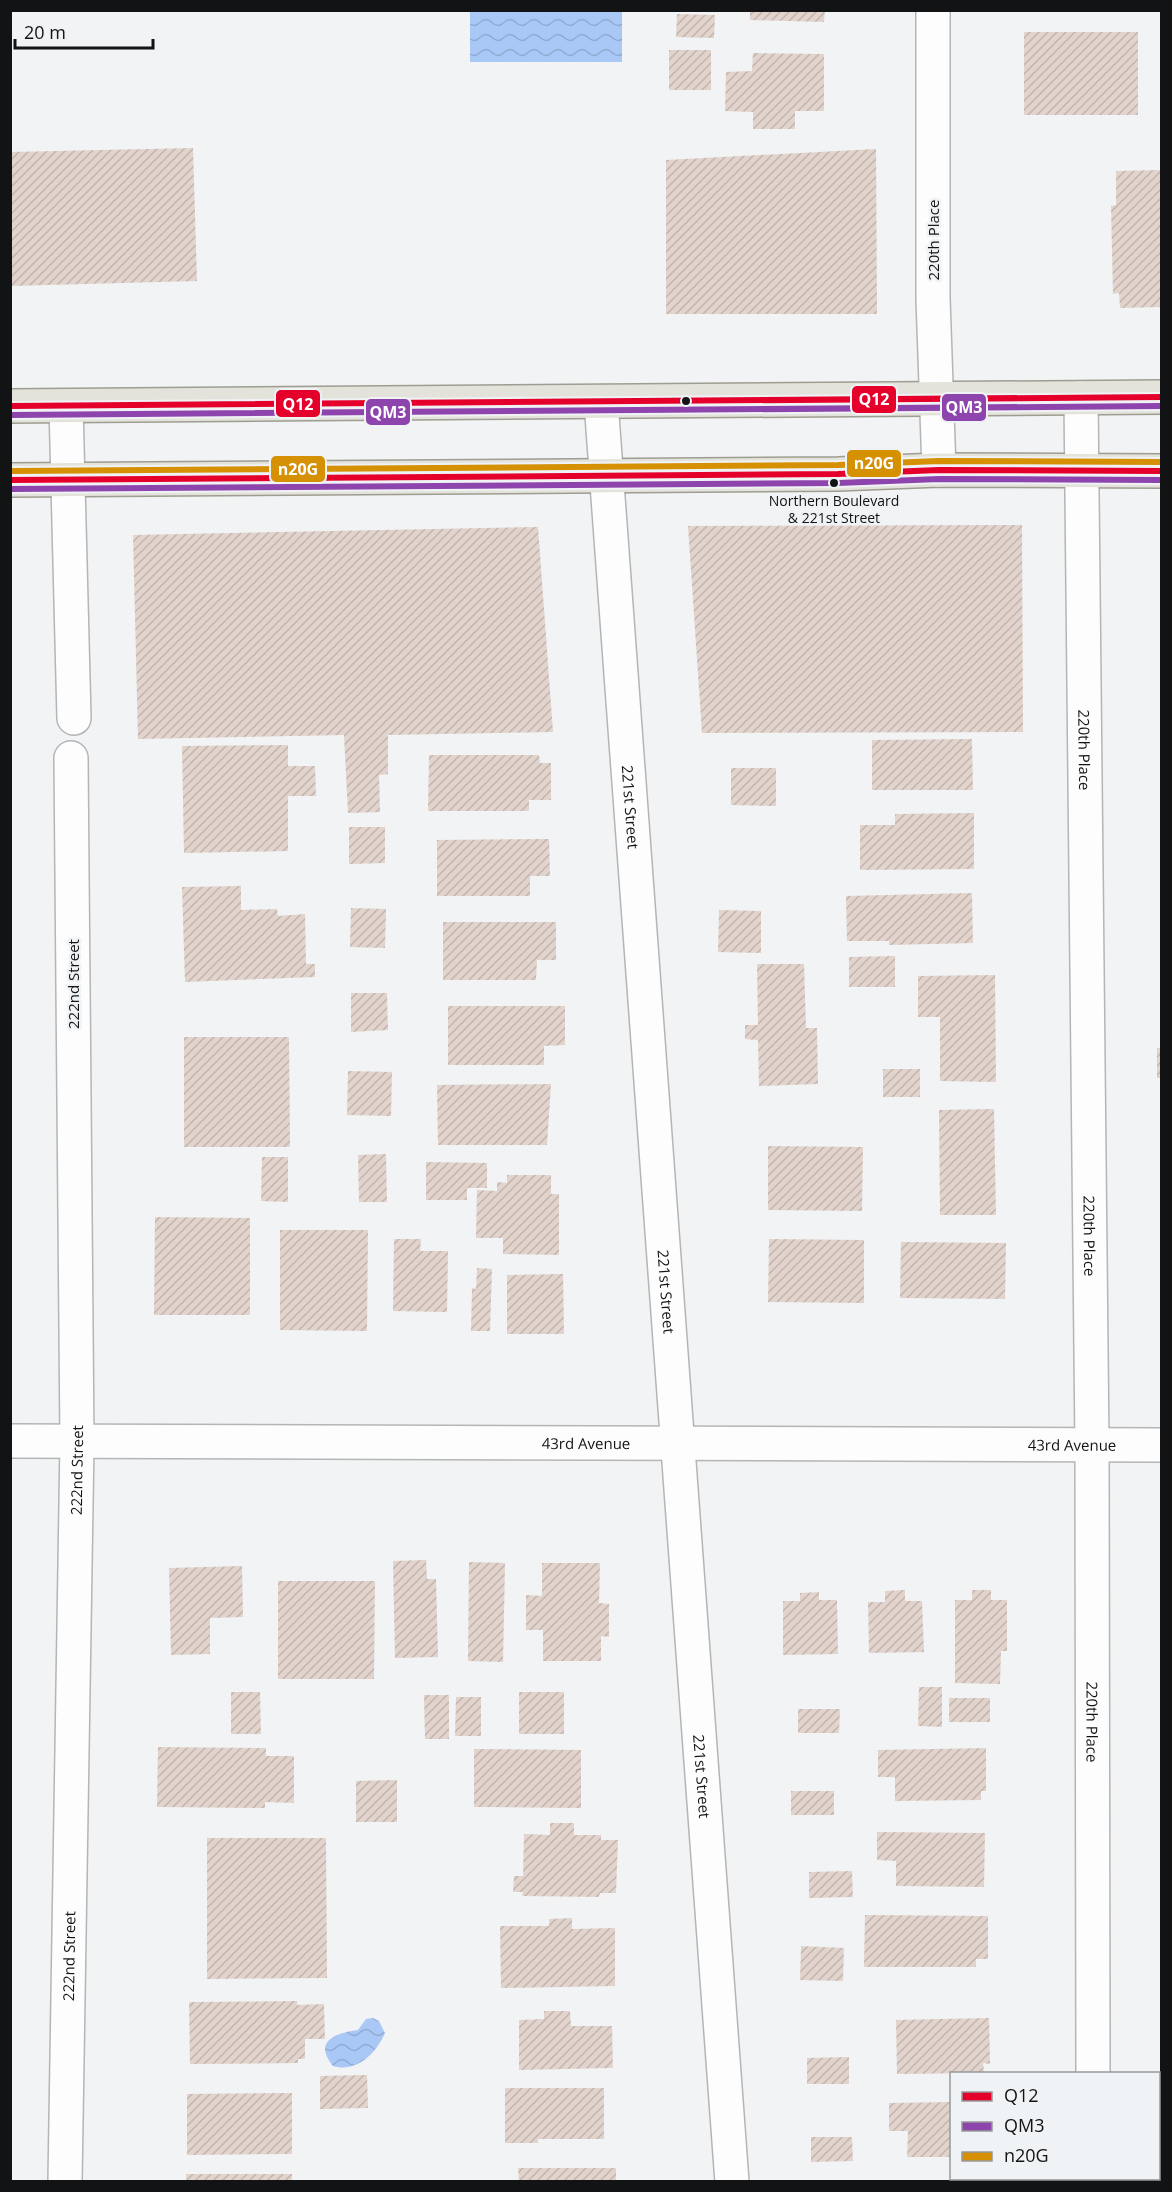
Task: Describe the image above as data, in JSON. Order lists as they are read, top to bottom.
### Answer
{
  "streets": {
    "street": [
      "220th Place",
      "221st Street",
      "222nd Street",
      "43rd Avenue"
    ]
  },
  "crossings": [
    ["220th Place", "43rd Avenue"],
    ["221st Street", "43rd Avenue"],
    ["222nd Street", "43rd Avenue"]
  ],
  "places": ["Northern Boulevard & 221st Street"],
  "lines": ["transit line Q12", "transit line QM3", "transit line n20G"],
  "legend": ["Q12", "QM3", "n20G"],
  "scale_bar": "20 m"
}
